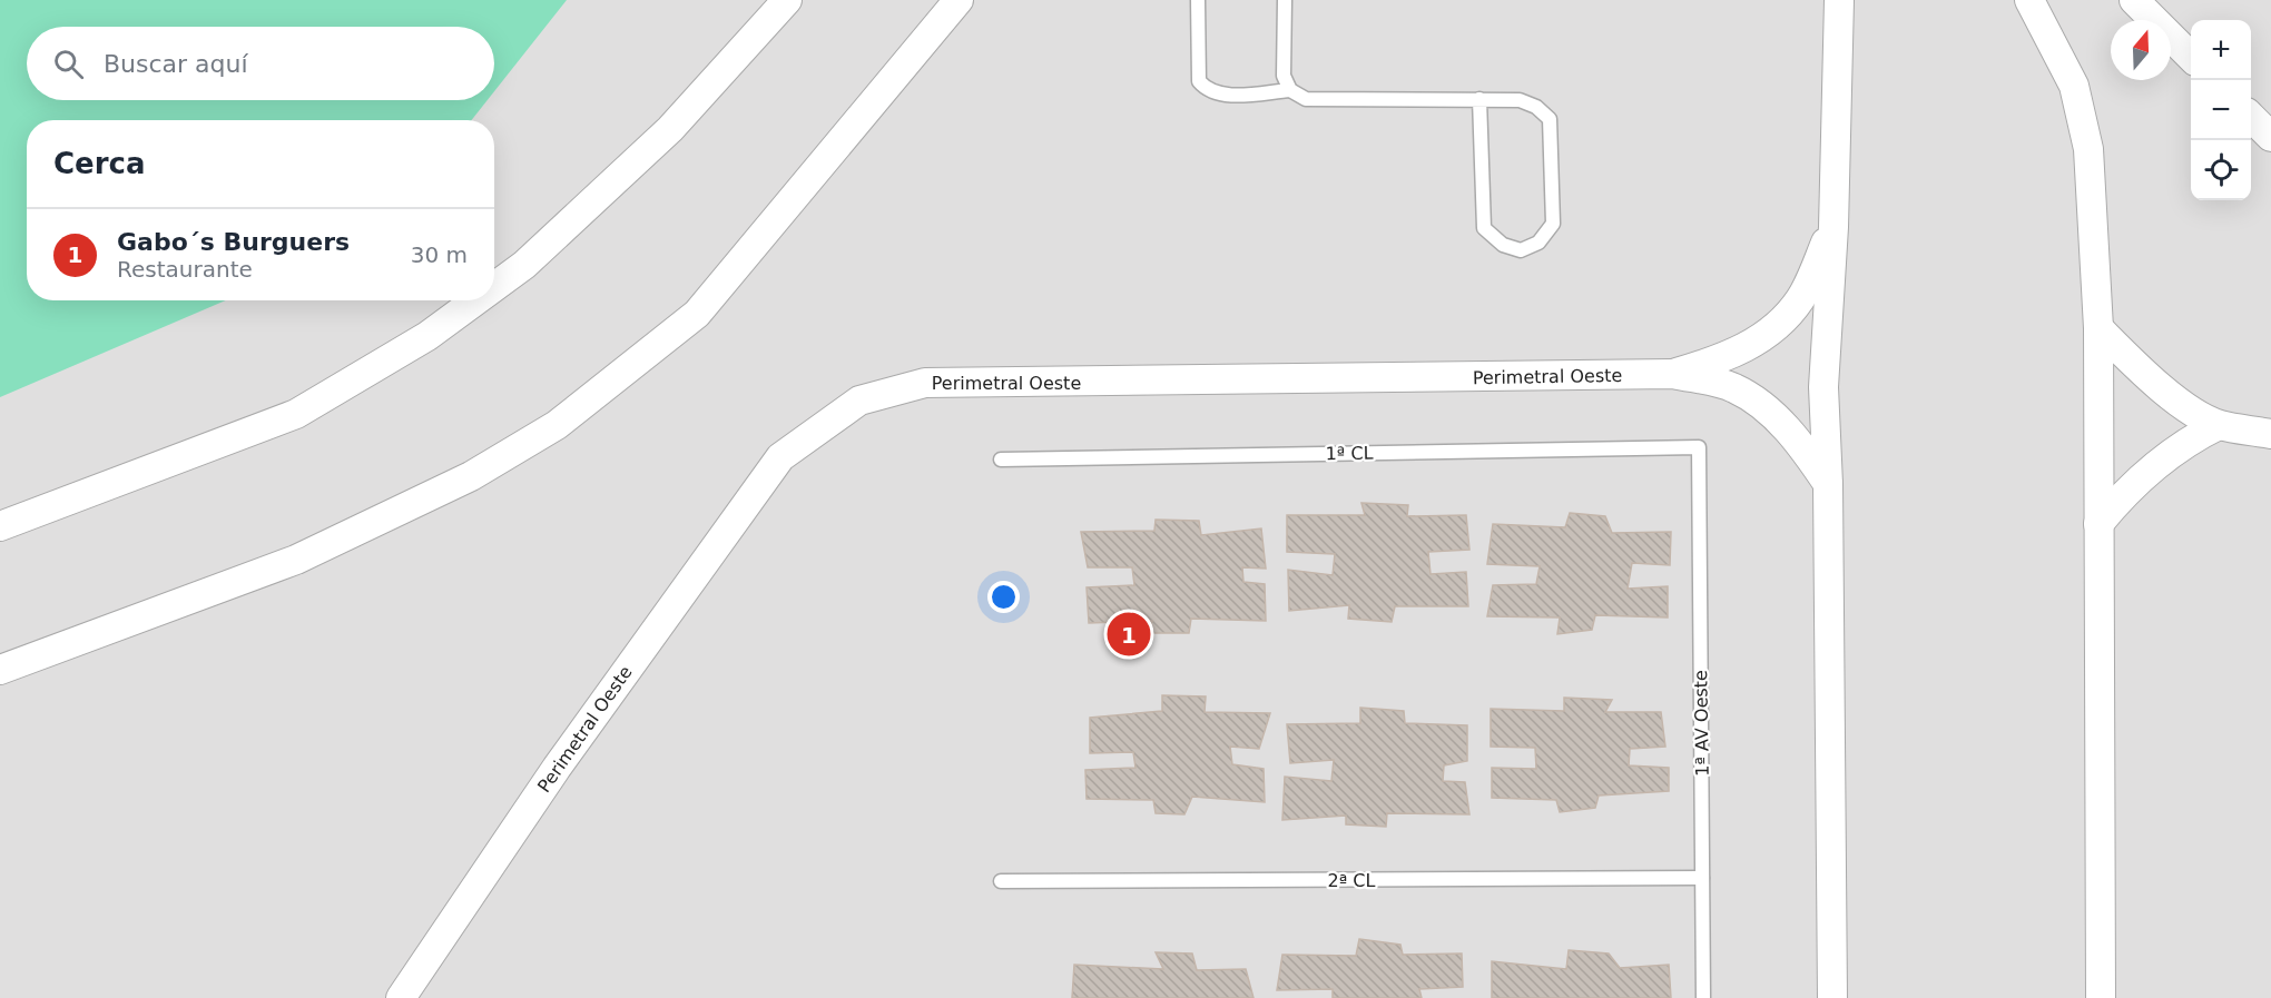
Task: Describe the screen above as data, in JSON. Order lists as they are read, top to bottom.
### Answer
{
  "streets": {
    "street": ["Perimetral Oeste"],
    "lane": ["1ª CL", "1ª AV Oeste", "2ª CL"]
  },
  "crossings": [
    ["1ª CL", "1ª AV Oeste"],
    ["1ª AV Oeste", "2ª CL"]
  ],
  "north": "top",
  "page": {
    "map_buttons": ["+", "−"],
    "search": "Buscar aquí",
    "heading": "Cerca",
    "list": [
      {
        "mark": "1",
        "name": "Gabo´s Burguers",
        "note": "Restaurante",
        "value": "30 m"
      }
    ],
    "pins": "1"
  }
}
